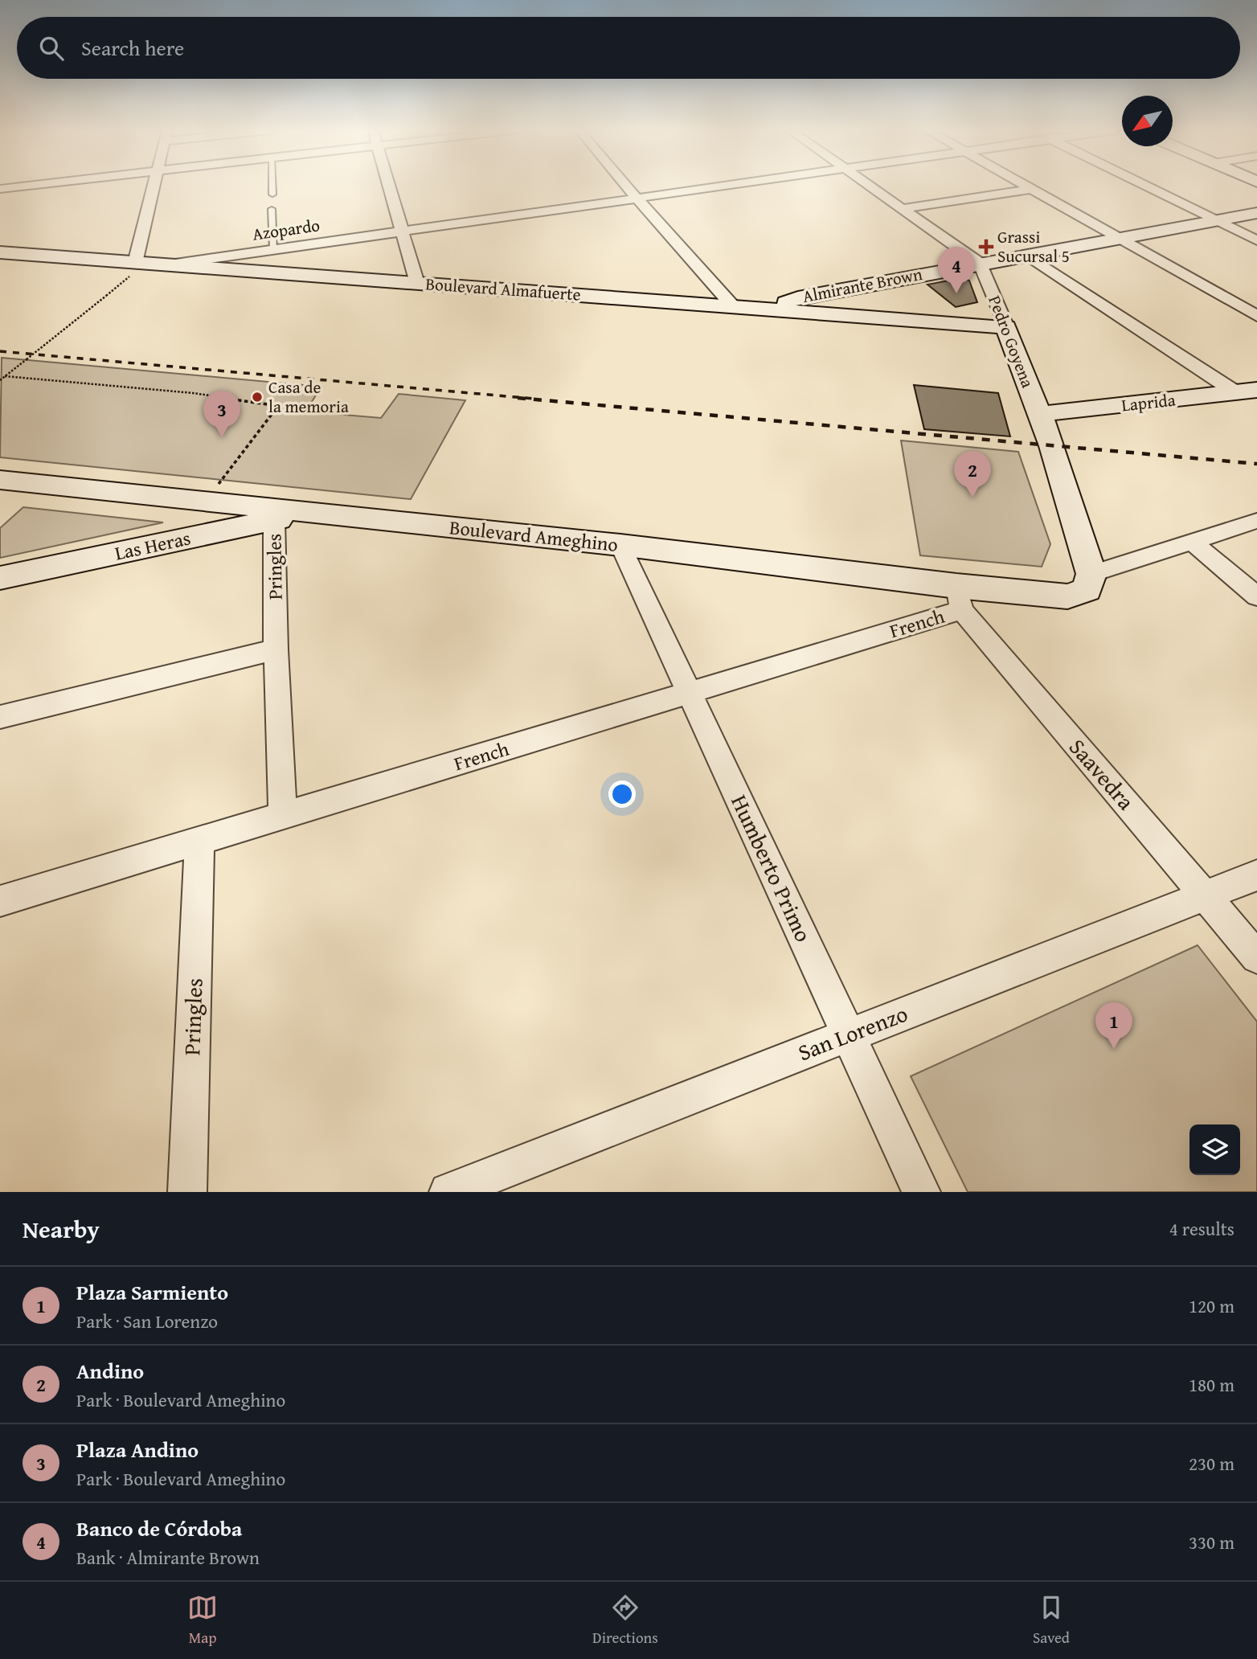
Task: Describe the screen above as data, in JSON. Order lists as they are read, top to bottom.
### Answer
{
  "streets": {
    "main road": [
      "Almirante Brown",
      "Boulevard Almafuerte",
      "Pedro Goyena",
      "Laprida",
      "Boulevard Ameghino",
      "Las Heras"
    ],
    "street": [
      "Azopardo",
      "Pringles",
      "French",
      "Saavedra",
      "Humberto Primo",
      "San Lorenzo"
    ]
  },
  "crossings": [
    ["Azopardo", "Boulevard Almafuerte"],
    ["Almirante Brown", "Boulevard Almafuerte"],
    ["Almirante Brown", "Pedro Goyena"],
    ["Boulevard Almafuerte", "Pedro Goyena"],
    ["Pedro Goyena", "Laprida"],
    ["Pedro Goyena", "Boulevard Ameghino"],
    ["Boulevard Ameghino", "Las Heras"],
    ["Boulevard Ameghino", "French"],
    ["Boulevard Ameghino", "Saavedra"],
    ["Boulevard Ameghino", "Humberto Primo"],
    ["Las Heras", "Pringles"],
    ["Pringles", "French"],
    ["French", "Saavedra"],
    ["French", "Humberto Primo"],
    ["Saavedra", "San Lorenzo"],
    ["Humberto Primo", "San Lorenzo"]
  ],
  "places": {
    "health": ["Grassi Sucursal 5"],
    "other": ["Casa de la memoria"]
  },
  "north": "bottom left",
  "page": {
    "search": "Search here",
    "pins": [
      "4",
      "3",
      "2",
      "1"
    ],
    "heading": ["Nearby", "4 results"],
    "list": [
      {
        "mark": "1",
        "name": "Plaza Sarmiento",
        "note": "Park · San Lorenzo",
        "value": "120 m"
      },
      {
        "mark": "2",
        "name": "Andino",
        "note": "Park · Boulevard Ameghino",
        "value": "180 m"
      },
      {
        "mark": "3",
        "name": "Plaza Andino",
        "note": "Park · Boulevard Ameghino",
        "value": "230 m"
      },
      {
        "mark": "4",
        "name": "Banco de Córdoba",
        "note": "Bank · Almirante Brown",
        "value": "330 m"
      }
    ],
    "nav": ["Map", "Directions", "Saved"]
  }
}
